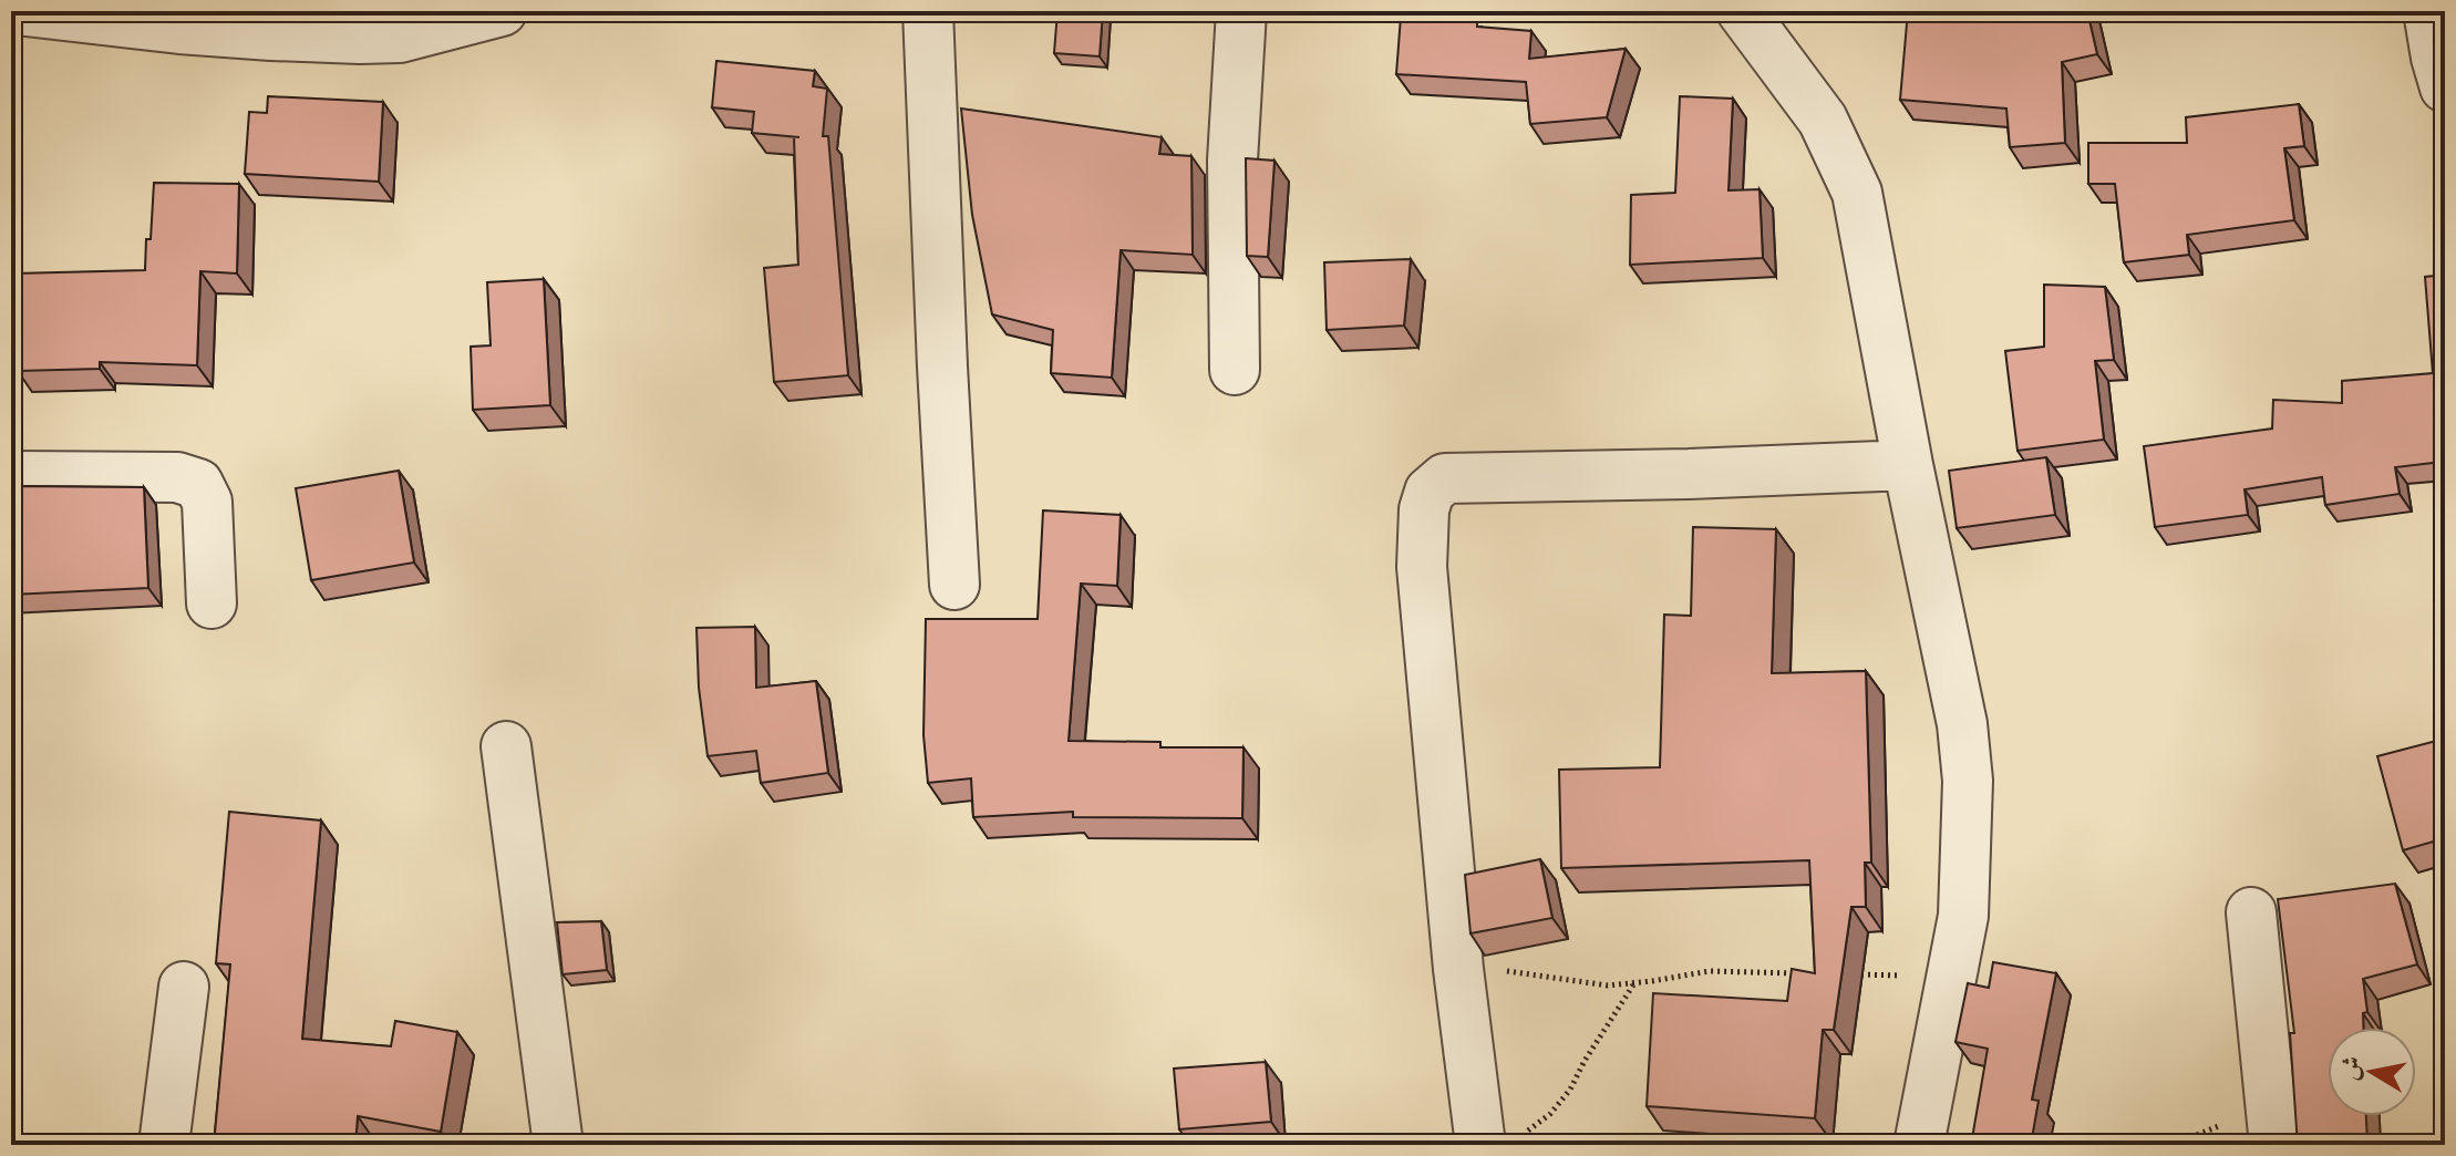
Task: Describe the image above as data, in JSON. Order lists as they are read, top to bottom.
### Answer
{
  "north": "left"
}
